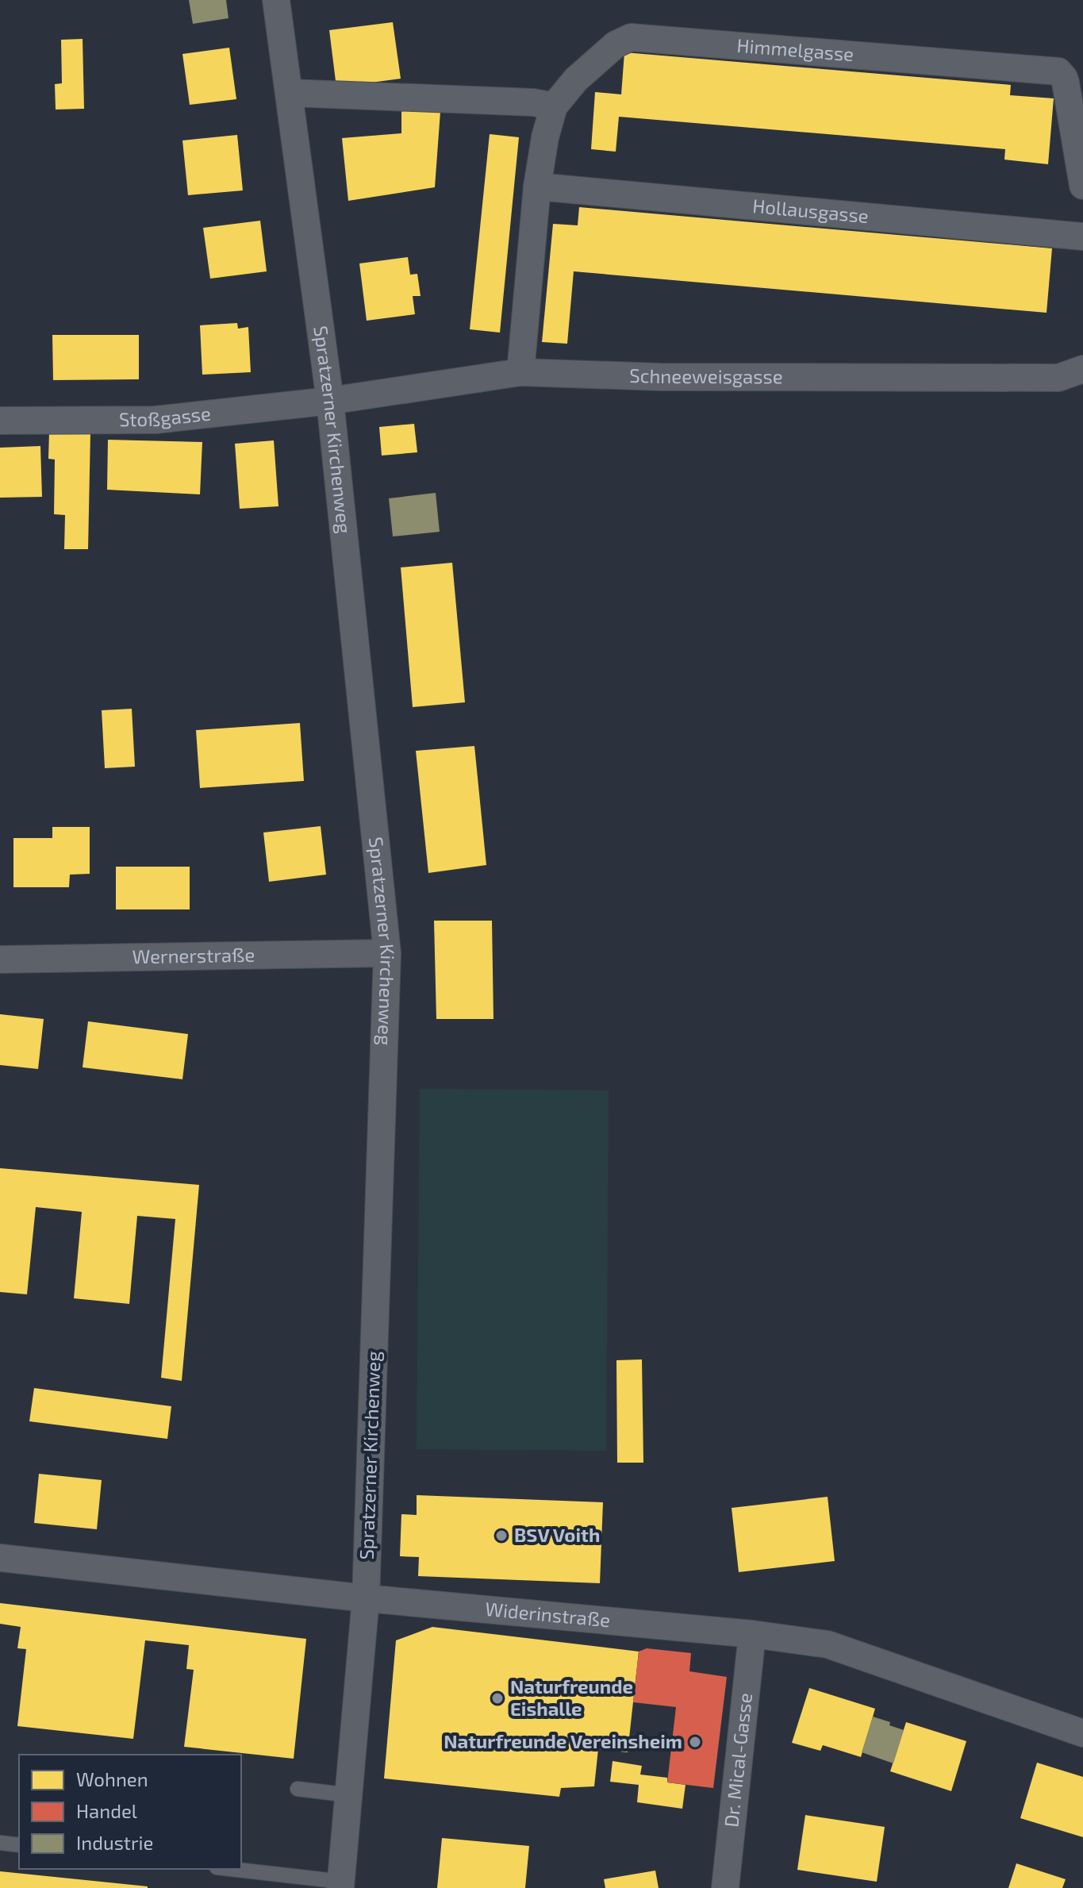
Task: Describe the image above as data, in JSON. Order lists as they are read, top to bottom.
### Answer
{
  "streets": {
    "street": [
      "Himmelgasse",
      "Hollausgasse",
      "Schneeweisgasse",
      "Stoßgasse",
      "Spratzerner Kirchenweg",
      "Wernerstraße",
      "Widerinstraße",
      "Dr. Mical-Gasse"
    ]
  },
  "crossings": [
    ["Himmelgasse", "Hollausgasse"],
    ["Himmelgasse", "Schneeweisgasse"],
    ["Schneeweisgasse", "Stoßgasse"],
    ["Schneeweisgasse", "Spratzerner Kirchenweg"],
    ["Stoßgasse", "Spratzerner Kirchenweg"],
    ["Spratzerner Kirchenweg", "Wernerstraße"],
    ["Spratzerner Kirchenweg", "Widerinstraße"],
    ["Widerinstraße", "Dr. Mical-Gasse"]
  ],
  "places": ["BSV Voith", "Naturfreunde Eishalle", "Naturfreunde Vereinsheim"],
  "legend": ["Wohnen", "Handel", "Industrie"]
}
